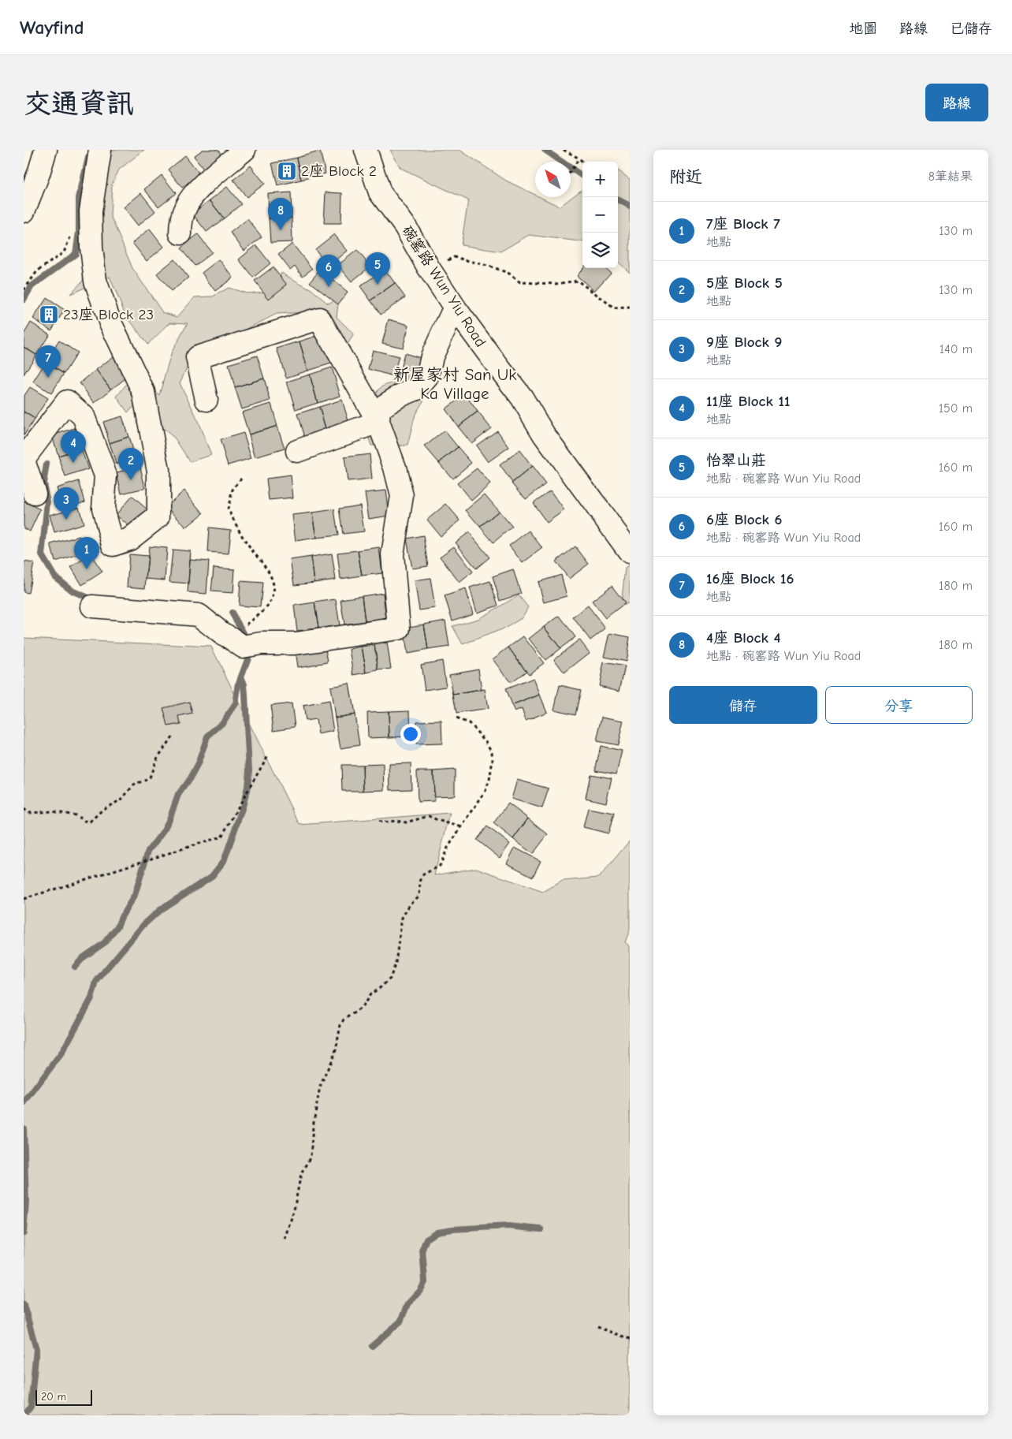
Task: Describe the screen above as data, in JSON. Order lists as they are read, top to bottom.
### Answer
{
  "streets": {
    "street": ["碗窰路 Wun Yiu Road"]
  },
  "districts": ["新屋家村 San Uk Ka Village"],
  "places": {
    "building": ["2座 Block 2", "23座 Block 23"]
  },
  "scale_bar": "20 m",
  "north": "top left",
  "page": {
    "header": "Wayfind",
    "nav": ["地圖", "路線", "已儲存"],
    "buttons": [
      "路線",
      ["儲存", "分享"]
    ],
    "title": "交通資訊",
    "heading": ["附近", "8筆結果"],
    "map_buttons": ["+", "−"],
    "pins": [
      "8",
      "5",
      "6",
      "7",
      "4",
      "2",
      "3",
      "1"
    ],
    "list": [
      {
        "mark": "1",
        "name": "7座 Block 7",
        "note": "地點",
        "value": "130 m"
      },
      {
        "mark": "2",
        "name": "5座 Block 5",
        "note": "地點",
        "value": "130 m"
      },
      {
        "mark": "3",
        "name": "9座 Block 9",
        "note": "地點",
        "value": "140 m"
      },
      {
        "mark": "4",
        "name": "11座 Block 11",
        "note": "地點",
        "value": "150 m"
      },
      {
        "mark": "5",
        "name": "怡翠山莊",
        "note": "地點 · 碗窰路 Wun Yiu Road",
        "value": "160 m"
      },
      {
        "mark": "6",
        "name": "6座 Block 6",
        "note": "地點 · 碗窰路 Wun Yiu Road",
        "value": "160 m"
      },
      {
        "mark": "7",
        "name": "16座 Block 16",
        "note": "地點",
        "value": "180 m"
      },
      {
        "mark": "8",
        "name": "4座 Block 4",
        "note": "地點 · 碗窰路 Wun Yiu Road",
        "value": "180 m"
      }
    ],
    "scale": "20 m"
  }
}
